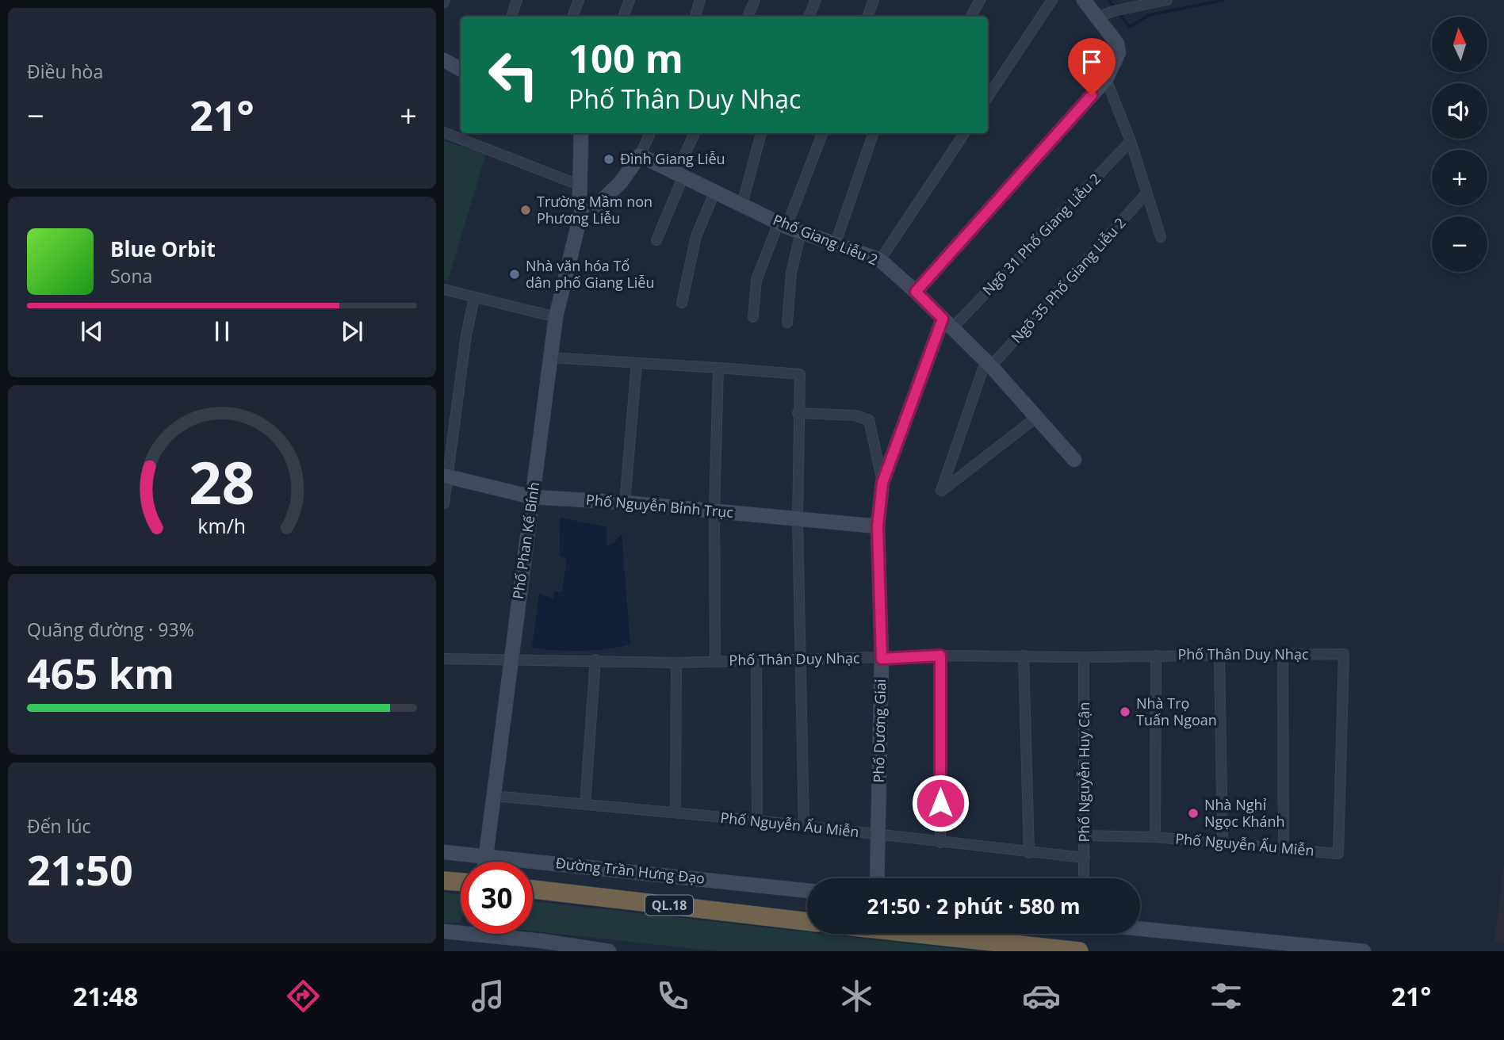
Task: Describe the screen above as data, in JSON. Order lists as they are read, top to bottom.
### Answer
{
  "streets": {
    "highway": ["Đường Trần Hưng Đạo", "QL.18"],
    "main road": [
      "Phố Giang Liễu 2",
      "Phố Nguyễn Bỉnh Trục",
      "Phố Phan Kế Bính",
      "Phố Dương Giai"
    ],
    "street": [
      "Ngõ 31 Phố Giang Liễu 2",
      "Ngõ 35 Phố Giang Liễu 2",
      "Phố Thân Duy Nhạc",
      "Phố Nguyễn Huy Cận",
      "Phố Nguyễn Ấu Miễn"
    ]
  },
  "crossings": [
    ["Ngõ 31 Phố Giang Liễu 2", "Phố Giang Liễu 2"],
    ["Ngõ 31 Phố Giang Liễu 2", "Phố Dương Giai"],
    ["Phố Giang Liễu 2", "Ngõ 35 Phố Giang Liễu 2"],
    ["Phố Giang Liễu 2", "Phố Dương Giai"],
    ["Phố Nguyễn Bỉnh Trục", "Phố Phan Kế Bính"],
    ["Phố Nguyễn Bỉnh Trục", "Phố Dương Giai"],
    ["Phố Phan Kế Bính", "Phố Thân Duy Nhạc"],
    ["Phố Phan Kế Bính", "Phố Nguyễn Ấu Miễn"],
    ["Phố Phan Kế Bính", "Đường Trần Hưng Đạo"],
    ["Phố Thân Duy Nhạc", "Phố Dương Giai"],
    ["Phố Thân Duy Nhạc", "Phố Nguyễn Huy Cận"],
    ["Phố Thân Duy Nhạc", "Phố Nguyễn Ấu Miễn"],
    ["Phố Dương Giai", "Phố Nguyễn Ấu Miễn"],
    ["Phố Nguyễn Huy Cận", "Phố Nguyễn Ấu Miễn"]
  ],
  "places": [
    "Đình Giang Liễu",
    "Trường Mầm non Phương Liễu",
    "Nhà văn hóa Tổ dân phố Giang Liễu",
    "Nhà Trọ Tuấn Ngoan",
    "Nhà Nghỉ Ngọc Khánh"
  ],
  "north": "top",
  "page": {
    "tile": [
      "Điều hòa",
      ["Quãng đường · 93%", "465 km"],
      ["Đến lúc", "21:50"]
    ],
    "map_buttons": ["+", "−"],
    "turn": ["100 m", "Phố Thân Duy Nhạc"],
    "heat": ["−", "21°", "+"],
    "song": ["Blue Orbit", "Sona"],
    "limit": "30",
    "trip": "21:50 · 2 phút · 580 m",
    "tabs": ["21:48", "21°"],
    "gauge": ["28", "km/h"]
  }
}
